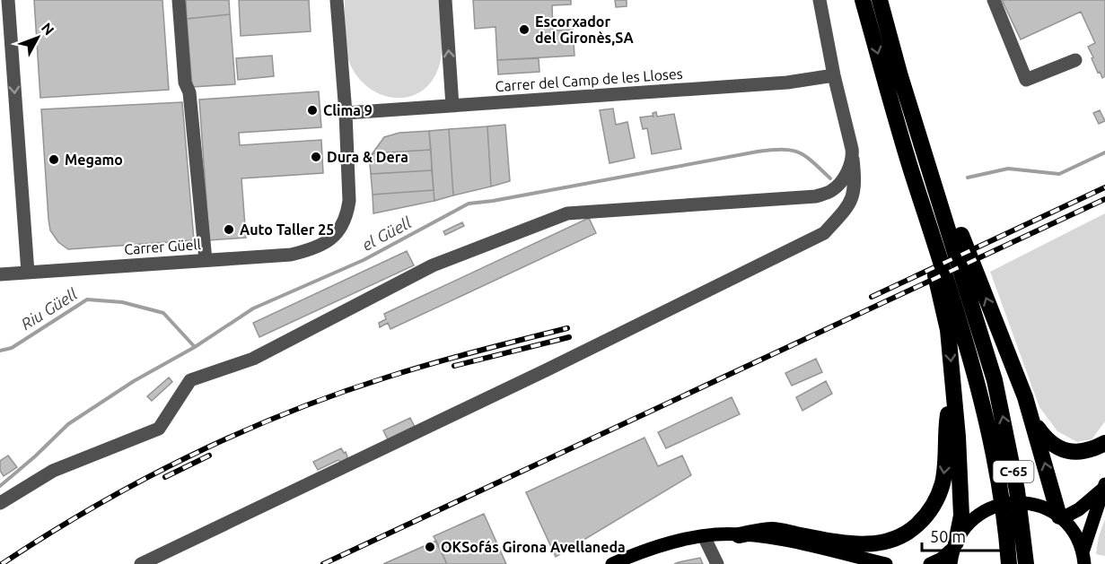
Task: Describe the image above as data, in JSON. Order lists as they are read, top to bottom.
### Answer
{
  "streets": {
    "highway": ["C-65"],
    "street": ["Carrer del Camp de les Lloses", "Carrer Güell"]
  },
  "crossings": [
    ["Carrer del Camp de les Lloses", "Carrer Güell"]
  ],
  "water": ["el Güell", "Riu Güell"],
  "places": [
    "Escorxador del Gironès,SA",
    "Clima 9",
    "Dura & Dera",
    "Megamo",
    "Auto Taller 25",
    "OKSofás Girona Avellaneda"
  ],
  "scale_bar": "50 m",
  "north": "top right"
}
